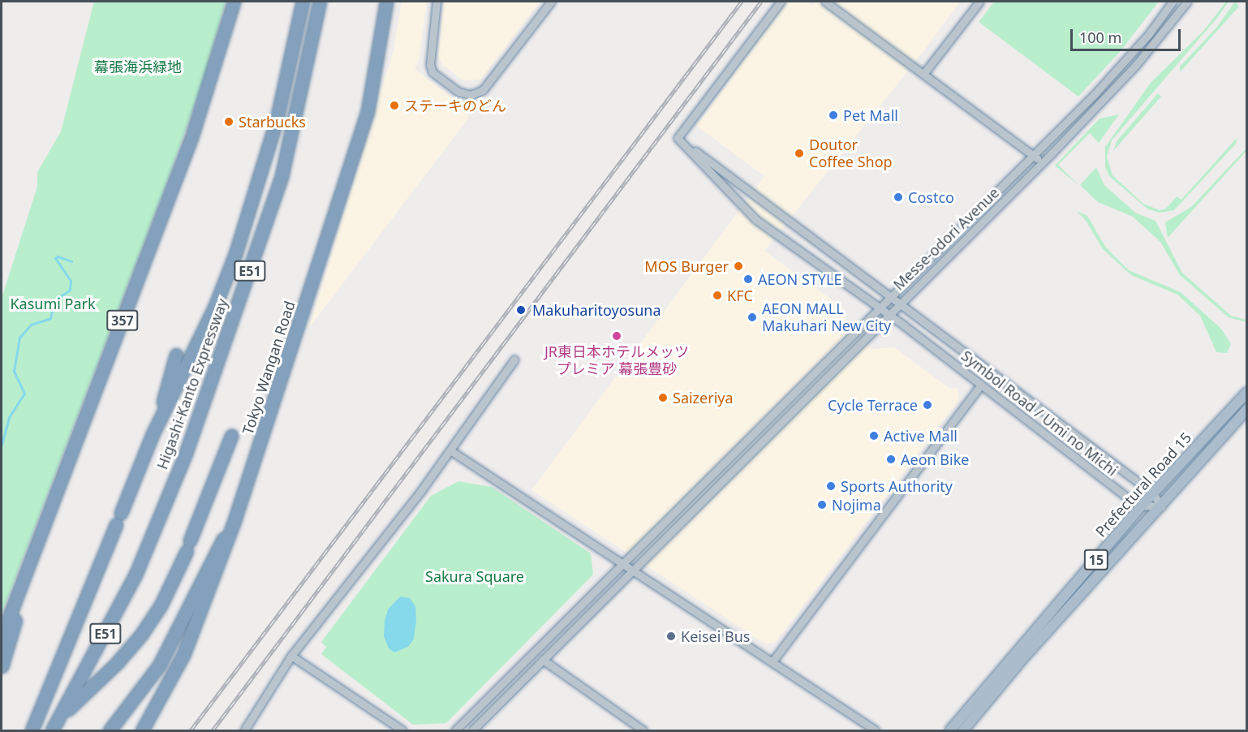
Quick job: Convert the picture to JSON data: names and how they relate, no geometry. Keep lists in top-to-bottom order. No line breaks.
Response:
{"streets":{"highway":["E51","357","Tokyo Wangan Road","Higashi-Kanto Expressway"],"main road":["Prefectural Road 15","15"],"street":["Messe-odori Avenue","Symbol Road / Umi no Michi"]},"crossings":[["Messe-odori Avenue","Symbol Road / Umi no Michi"],["Symbol Road / Umi no Michi","Prefectural Road 15"]],"parks":["幕張海浜緑地","Kasumi Park","Sakura Square"],"places":["ステーキのどん","Pet Mall","Starbucks","Doutor Coffee Shop","Costco","MOS Burger","AEON STYLE","KFC","Makuharitoyosuna","AEON MALL Makuhari New City","JR東日本ホテルメッツ プレミア 幕張豊砂","Saizeriya","Cycle Terrace","Active Mall","Aeon Bike","Sports Authority","Nojima","Keisei Bus"],"scale_bar":"100 m"}
